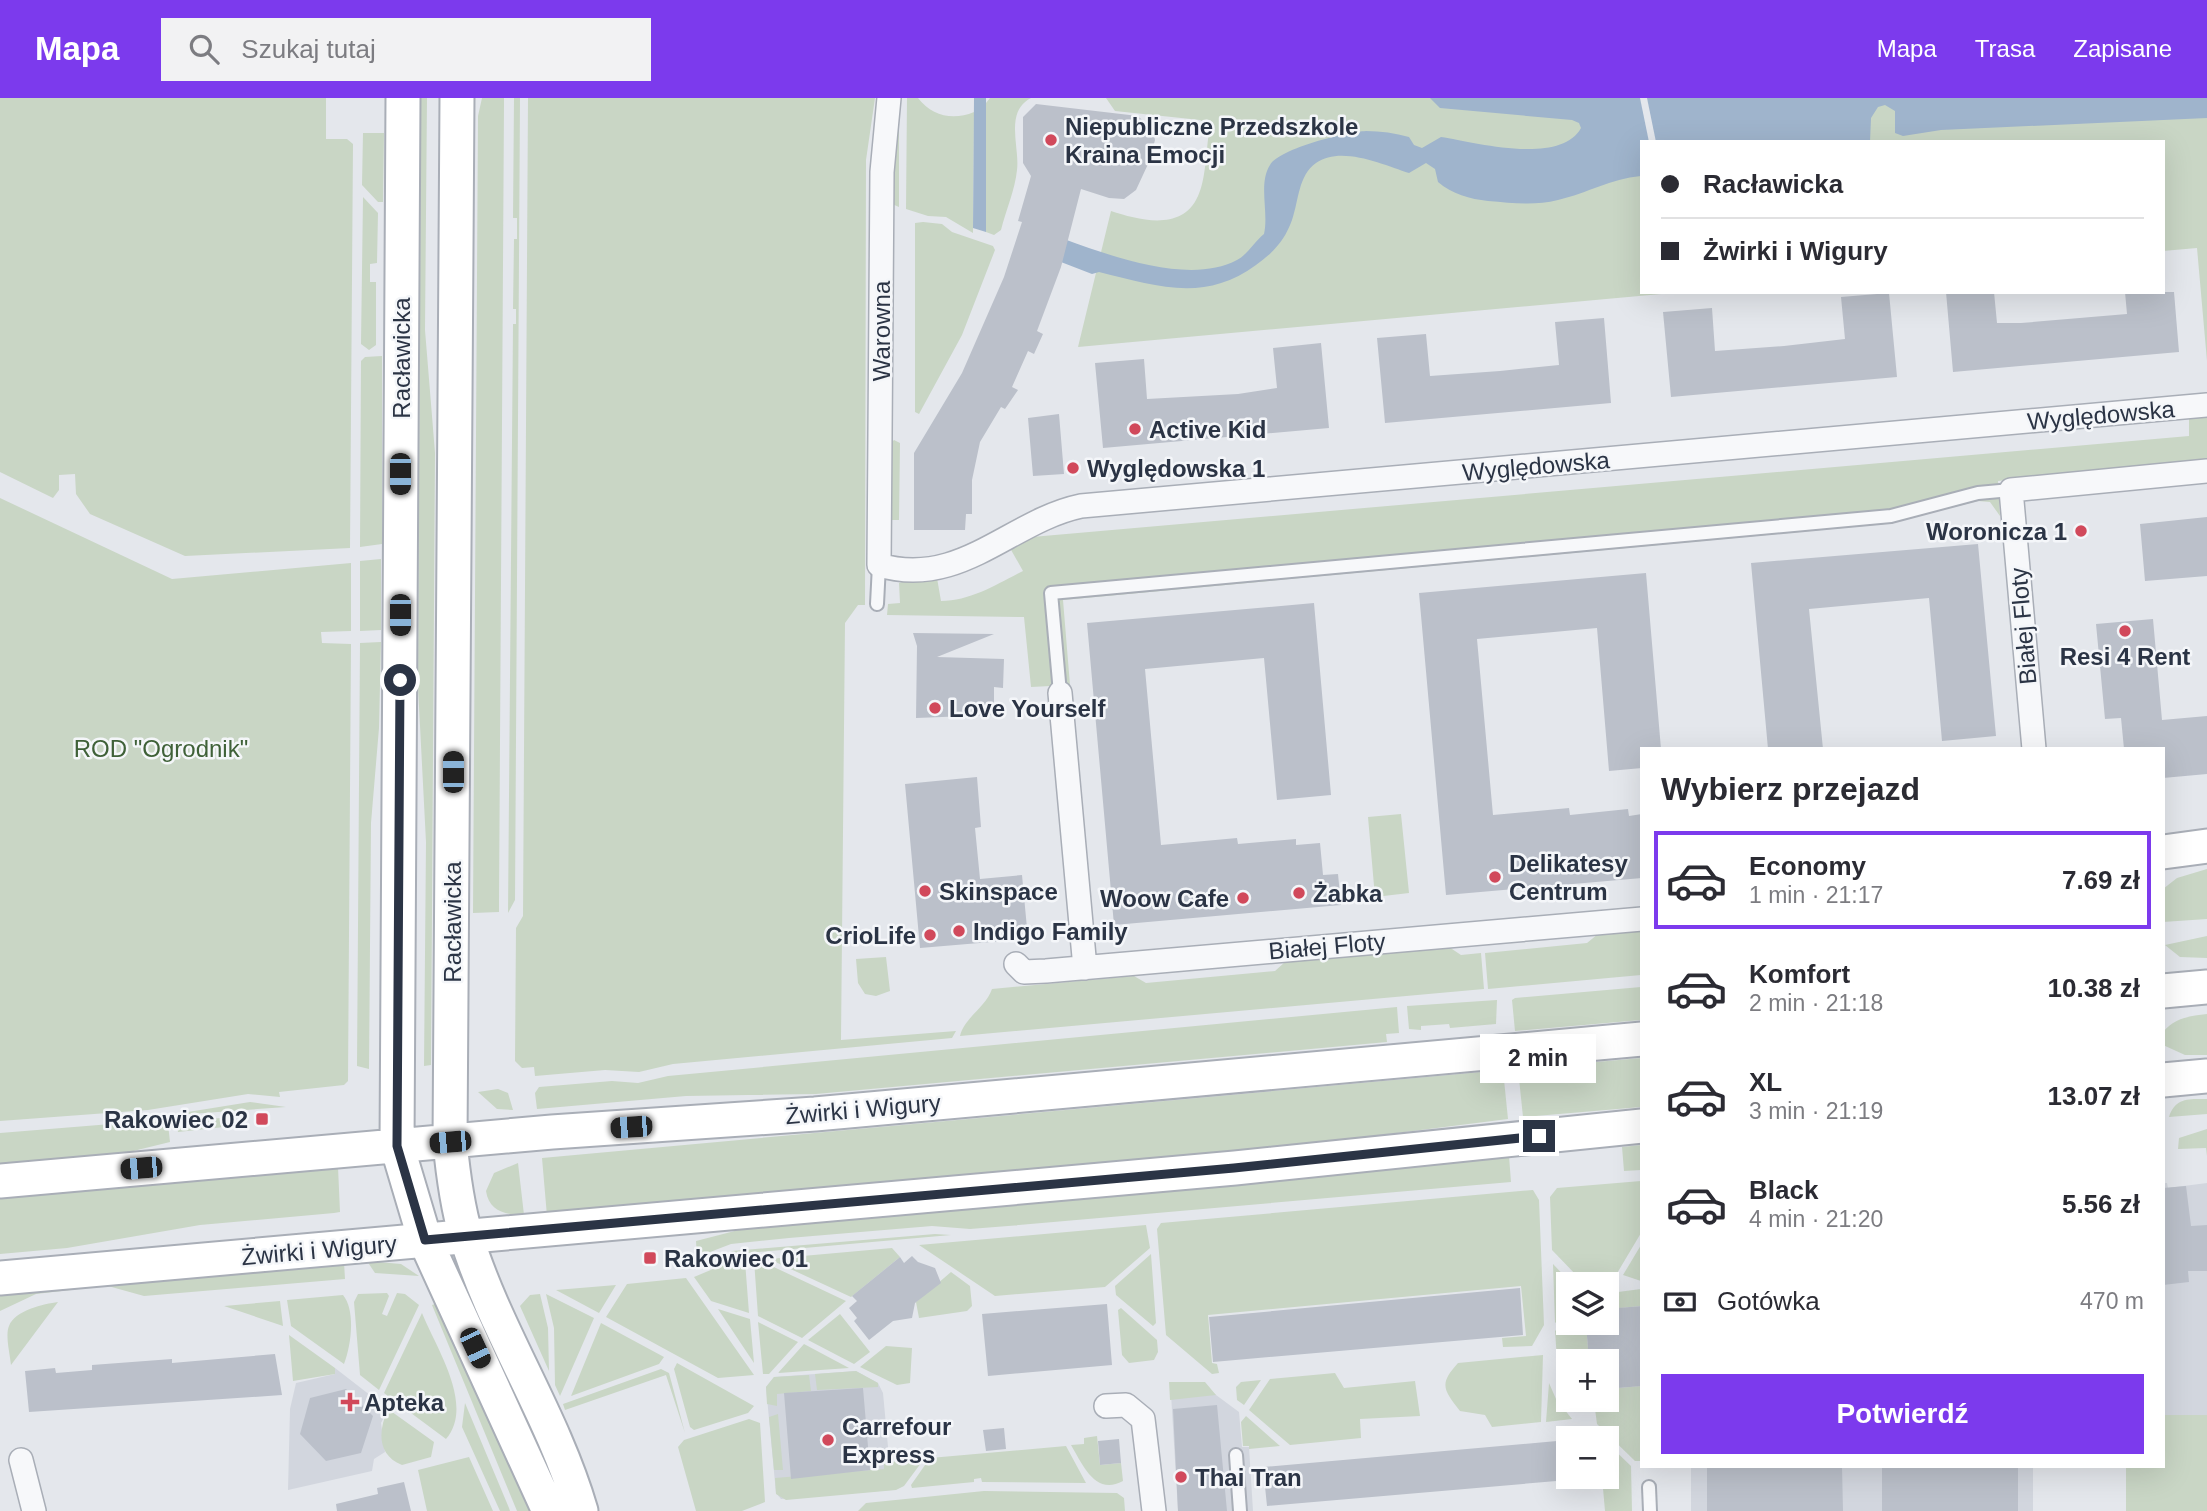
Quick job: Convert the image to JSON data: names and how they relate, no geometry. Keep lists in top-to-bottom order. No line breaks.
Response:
{"streets":{"main road":["Racławicka","Żwirki i Wigury"],"street":["Warowna","Wyględowska","Białej Floty"]},"crossings":[["Warowna","Wyględowska"],["Racławicka","Żwirki i Wigury"]],"parks":["ROD \"Ogrodnik\""],"places":{"other":["Niepubliczne Przedszkole Kraina Emocji","Active Kid","Wyględowska 1","Woronicza 1","Resi 4 Rent","Love Yourself","Delikatesy Centrum","Skinspace","Żabka","Woow Cafe","Indigo Family","CrioLife","Carrefour Express","Thai Tran"],"transit":["Rakowiec 02","Rakowiec 01"],"health":["Apteka"]},"page":{"header":"Mapa","search":"Szukaj tutaj","nav":["Mapa","Trasa","Zapisane"],"banner":["Racławicka","Żwirki i Wigury"],"heading":"Wybierz przejazd","list":[{"name":"Economy","note":"1 min · 21:17","value":"7.69 zł"},{"name":"Komfort","note":"2 min · 21:18","value":"10.38 zł"},{"name":"XL","note":"3 min · 21:19","value":"13.07 zł"},{"name":"Black","note":"4 min · 21:20","value":"5.56 zł"}],"bubble":"2 min","pay":["Gotówka","470 m"],"map_buttons":["+","−"],"buttons":"Potwierdź"}}
